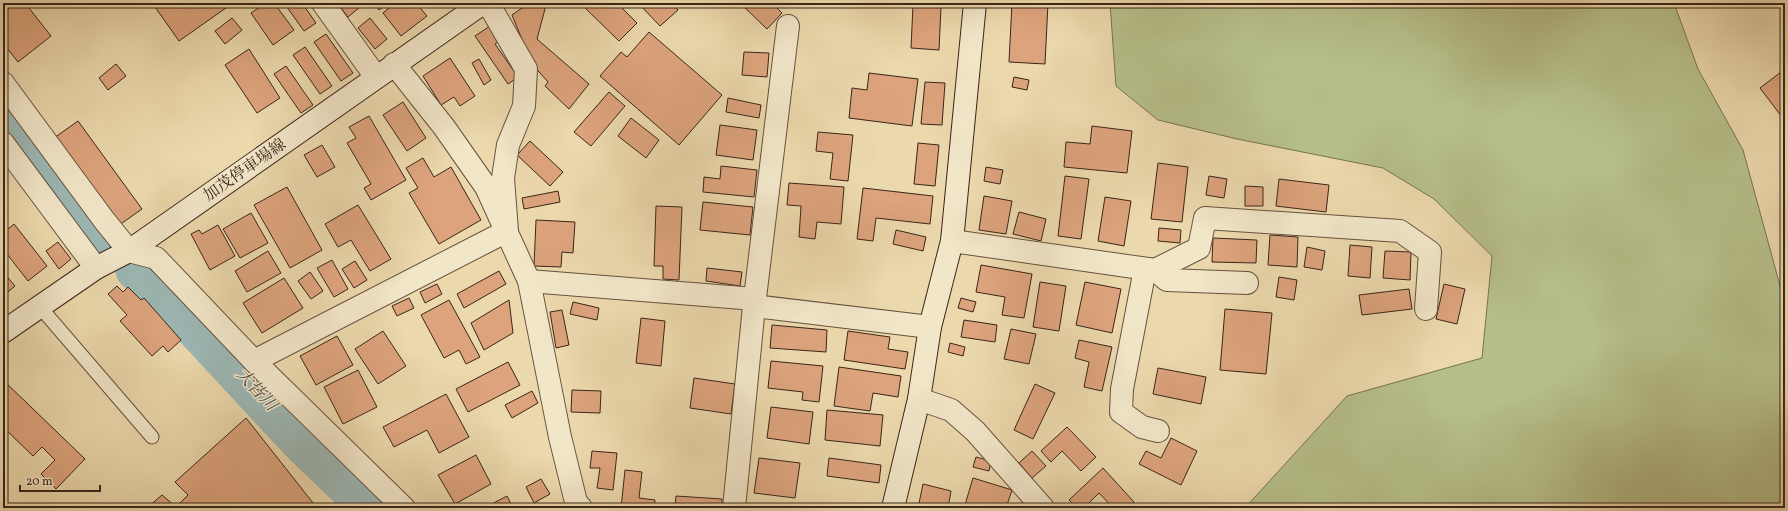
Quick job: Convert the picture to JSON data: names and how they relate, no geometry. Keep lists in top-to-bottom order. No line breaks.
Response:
{"streets":{"street":["加茂停車場線"]},"water":["大皆川"],"scale_bar":"20 m"}
